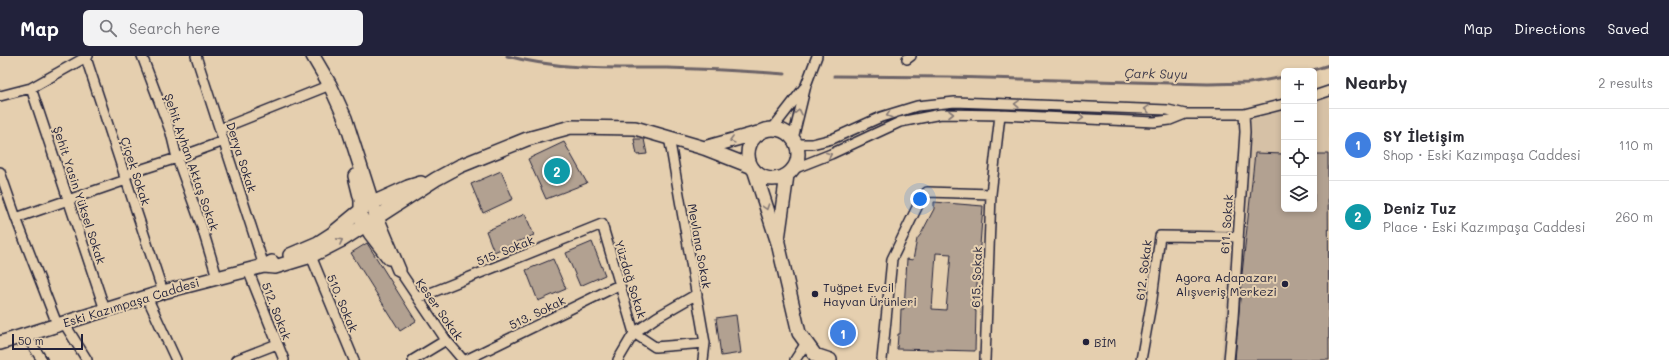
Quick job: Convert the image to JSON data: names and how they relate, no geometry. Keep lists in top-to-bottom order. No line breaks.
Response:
{"streets":{"street":["Derya Sokak","Şehit Ayhan Aktaş Sokak","Çiçek Sokak","Şehit Yasin Yüksel Sokak","611. Sokak","Mevlana Sokak","515. Sokak","612. Sokak","615. Sokak","Yüzdağ Sokak","Eski Kazımpaşa Caddesi","510. Sokak","Keser Sokak","512. Sokak","513. Sokak"]},"crossings":[["Derya Sokak","Eski Kazımpaşa Caddesi"],["Şehit Ayhan Aktaş Sokak","Eski Kazımpaşa Caddesi"],["Çiçek Sokak","Eski Kazımpaşa Caddesi"],["Şehit Yasin Yüksel Sokak","Eski Kazımpaşa Caddesi"],["611. Sokak","612. Sokak"],["Mevlana Sokak","Eski Kazımpaşa Caddesi"],["515. Sokak","Yüzdağ Sokak"],["515. Sokak","Keser Sokak"],["Yüzdağ Sokak","513. Sokak"],["Eski Kazımpaşa Caddesi","510. Sokak"],["Eski Kazımpaşa Caddesi","512. Sokak"]],"water":["Çark Suyu"],"places":["Agora Adapazarı Alışveriş Merkezi","Tuğpet Evcil Hayvan Ürünleri","BİM"],"scale_bar":"50 m","page":{"header":"Map","search":"Search here","nav":["Map","Directions","Saved"],"heading":["Nearby","2 results"],"map_buttons":["+","−"],"list":[{"mark":"1","name":"SY İletişim","note":"Shop · Eski Kazımpaşa Caddesi","value":"110 m"},{"mark":"2","name":"Deniz Tuz","note":"Place · Eski Kazımpaşa Caddesi","value":"260 m"}],"pins":["2","1"],"scale":"50 m"}}
